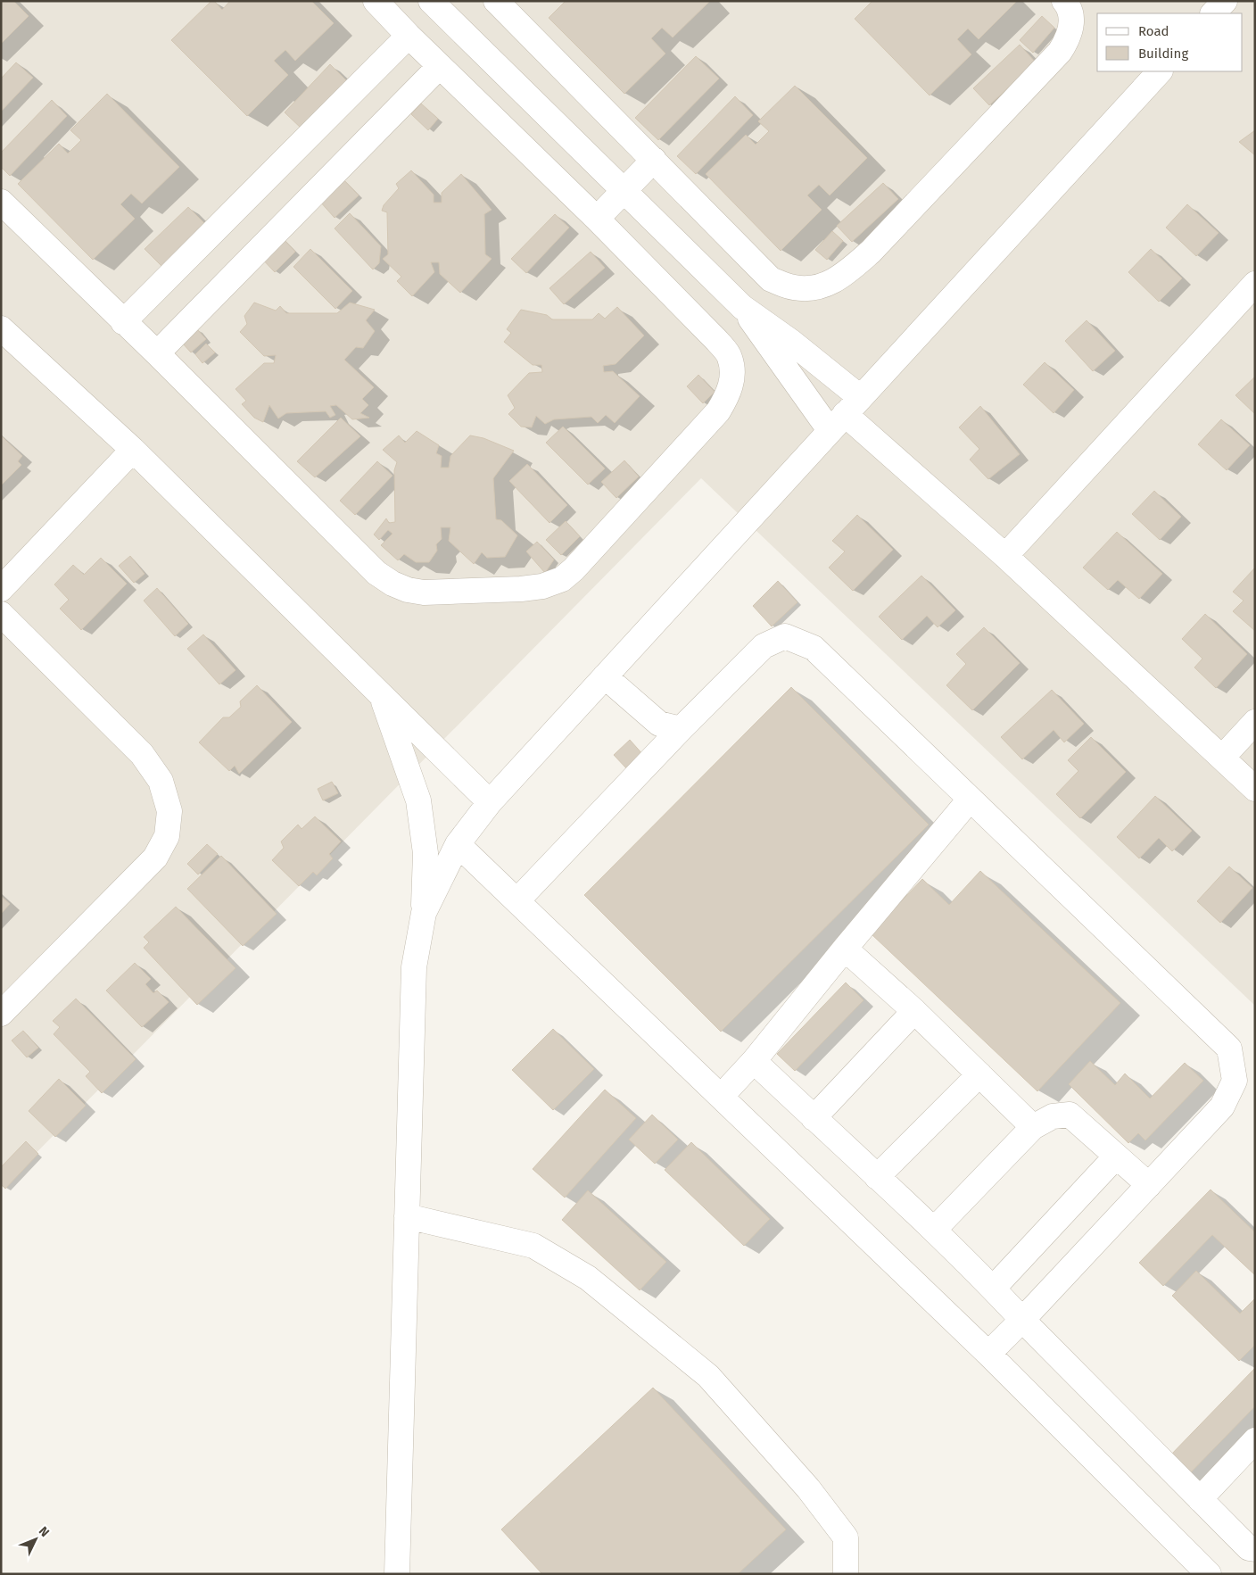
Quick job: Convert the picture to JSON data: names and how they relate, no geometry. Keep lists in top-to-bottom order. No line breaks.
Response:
{"legend":["Road","Building"],"north":"top right"}
